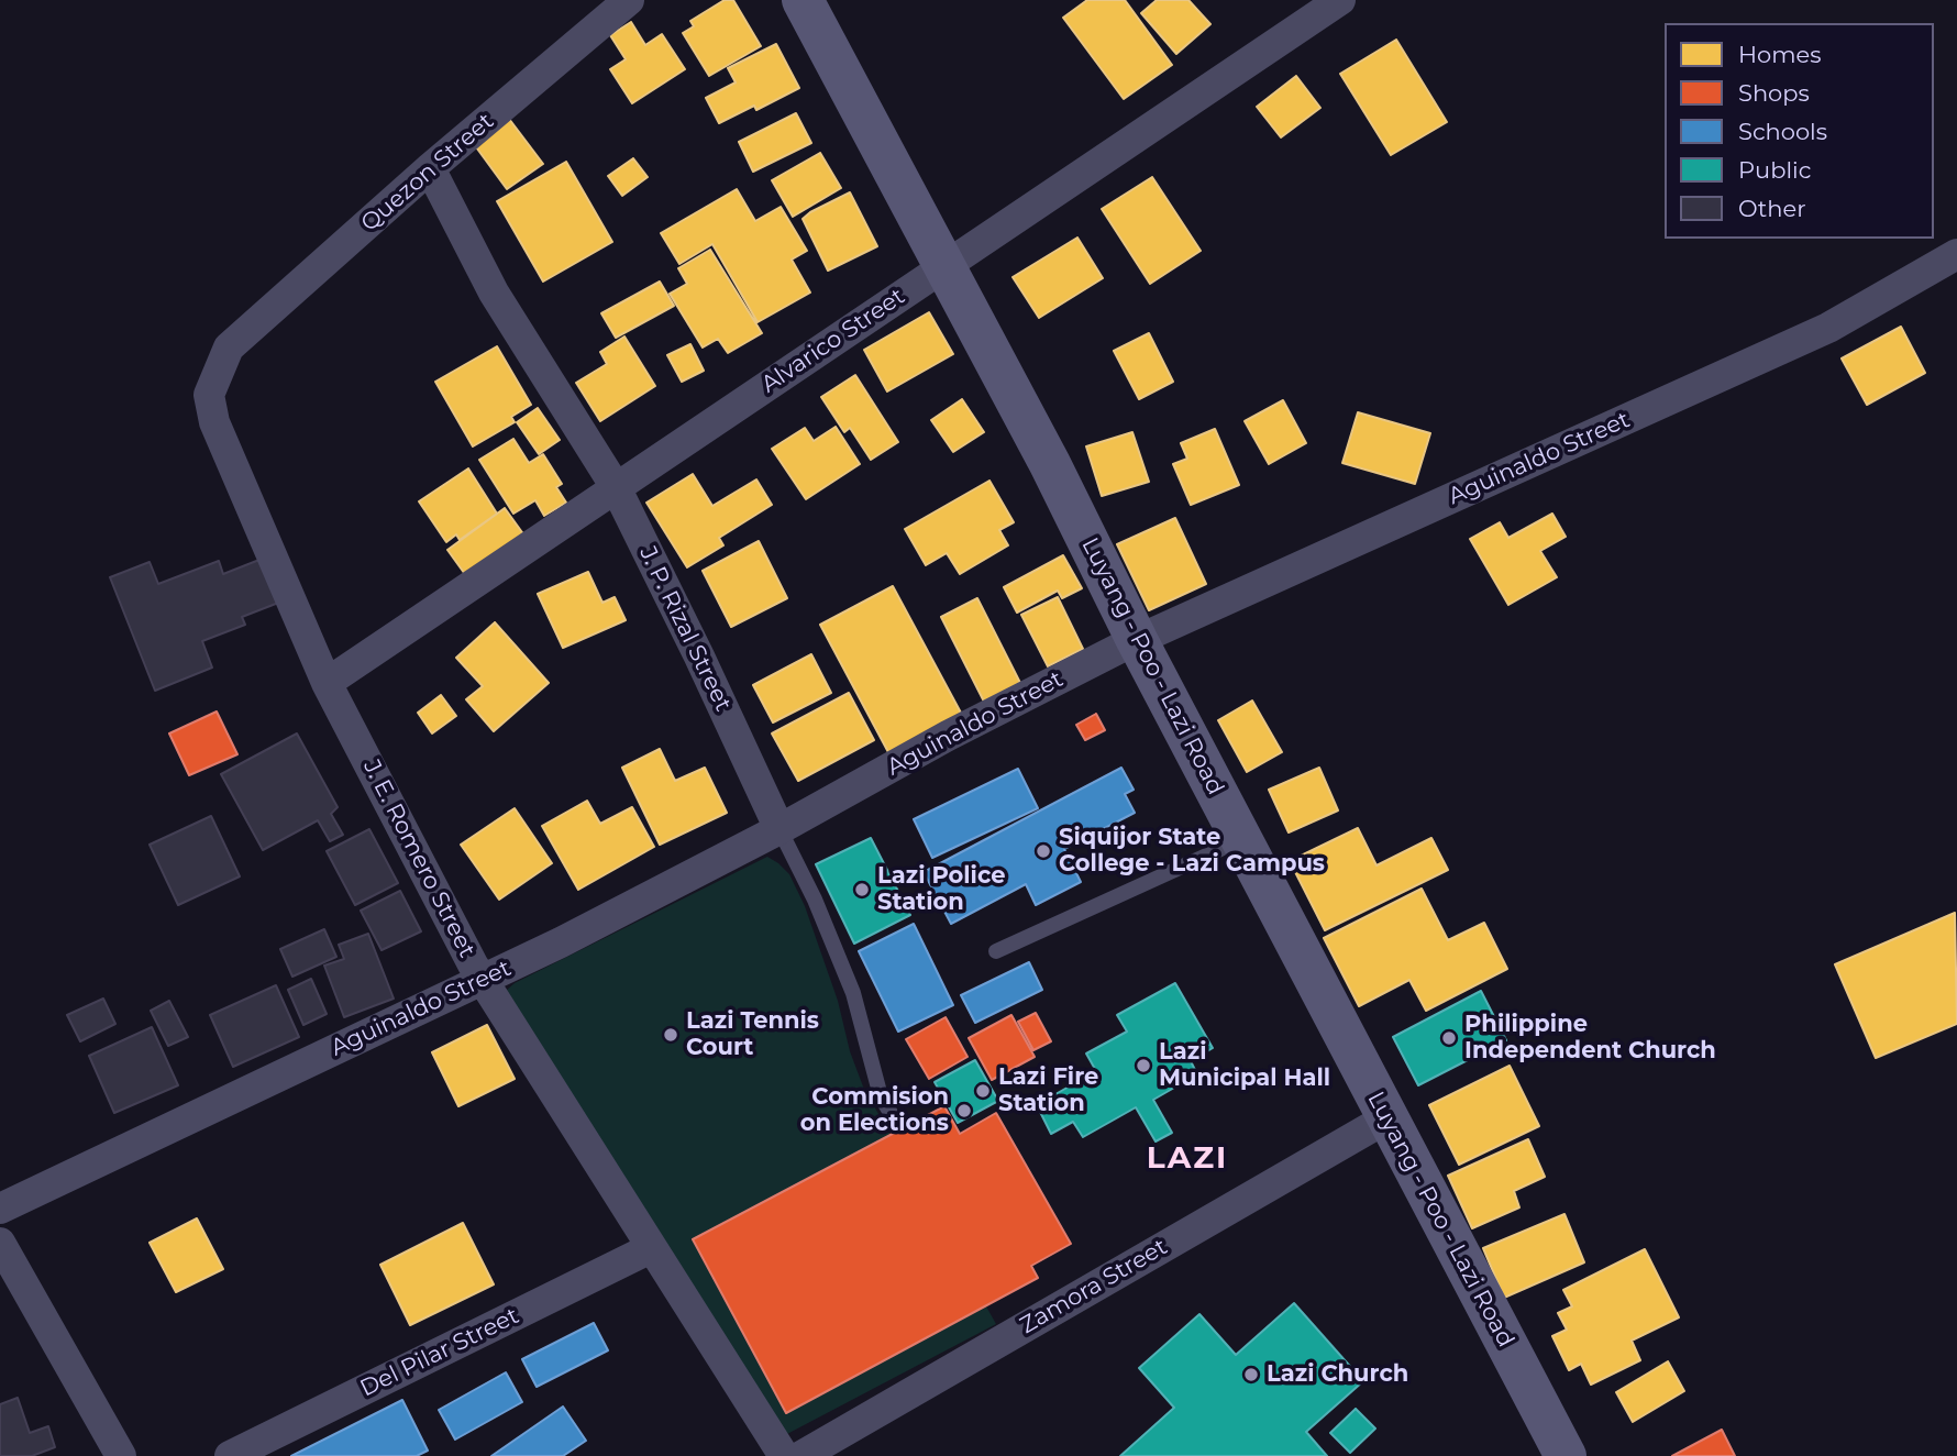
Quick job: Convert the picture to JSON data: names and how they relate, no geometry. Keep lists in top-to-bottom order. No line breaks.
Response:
{"streets":{"main road":["Luyang - Poo - Lazi Road"],"street":["Quezon Street","Alvarico Street","Aguinaldo Street","J. P. Rizal Street","J. E. Romero Street","Zamora Street","Del Pilar Street"]},"crossings":[["Quezon Street","J. P. Rizal Street"],["Quezon Street","J. E. Romero Street"],["Alvarico Street","J. P. Rizal Street"],["Alvarico Street","Luyang - Poo - Lazi Road"],["Alvarico Street","J. E. Romero Street"],["Aguinaldo Street","J. P. Rizal Street"],["Aguinaldo Street","Luyang - Poo - Lazi Road"],["Aguinaldo Street","J. E. Romero Street"],["Luyang - Poo - Lazi Road","Zamora Street"],["J. E. Romero Street","Del Pilar Street"]],"districts":["LAZI"],"places":["Siquijor State College - Lazi Campus","Lazi Police Station","Lazi Tennis Court","Philippine Independent Church","Lazi Municipal Hall","Lazi Fire Station","Commision on Elections","Lazi Church"],"legend":["Homes","Shops","Schools","Public","Other"]}
